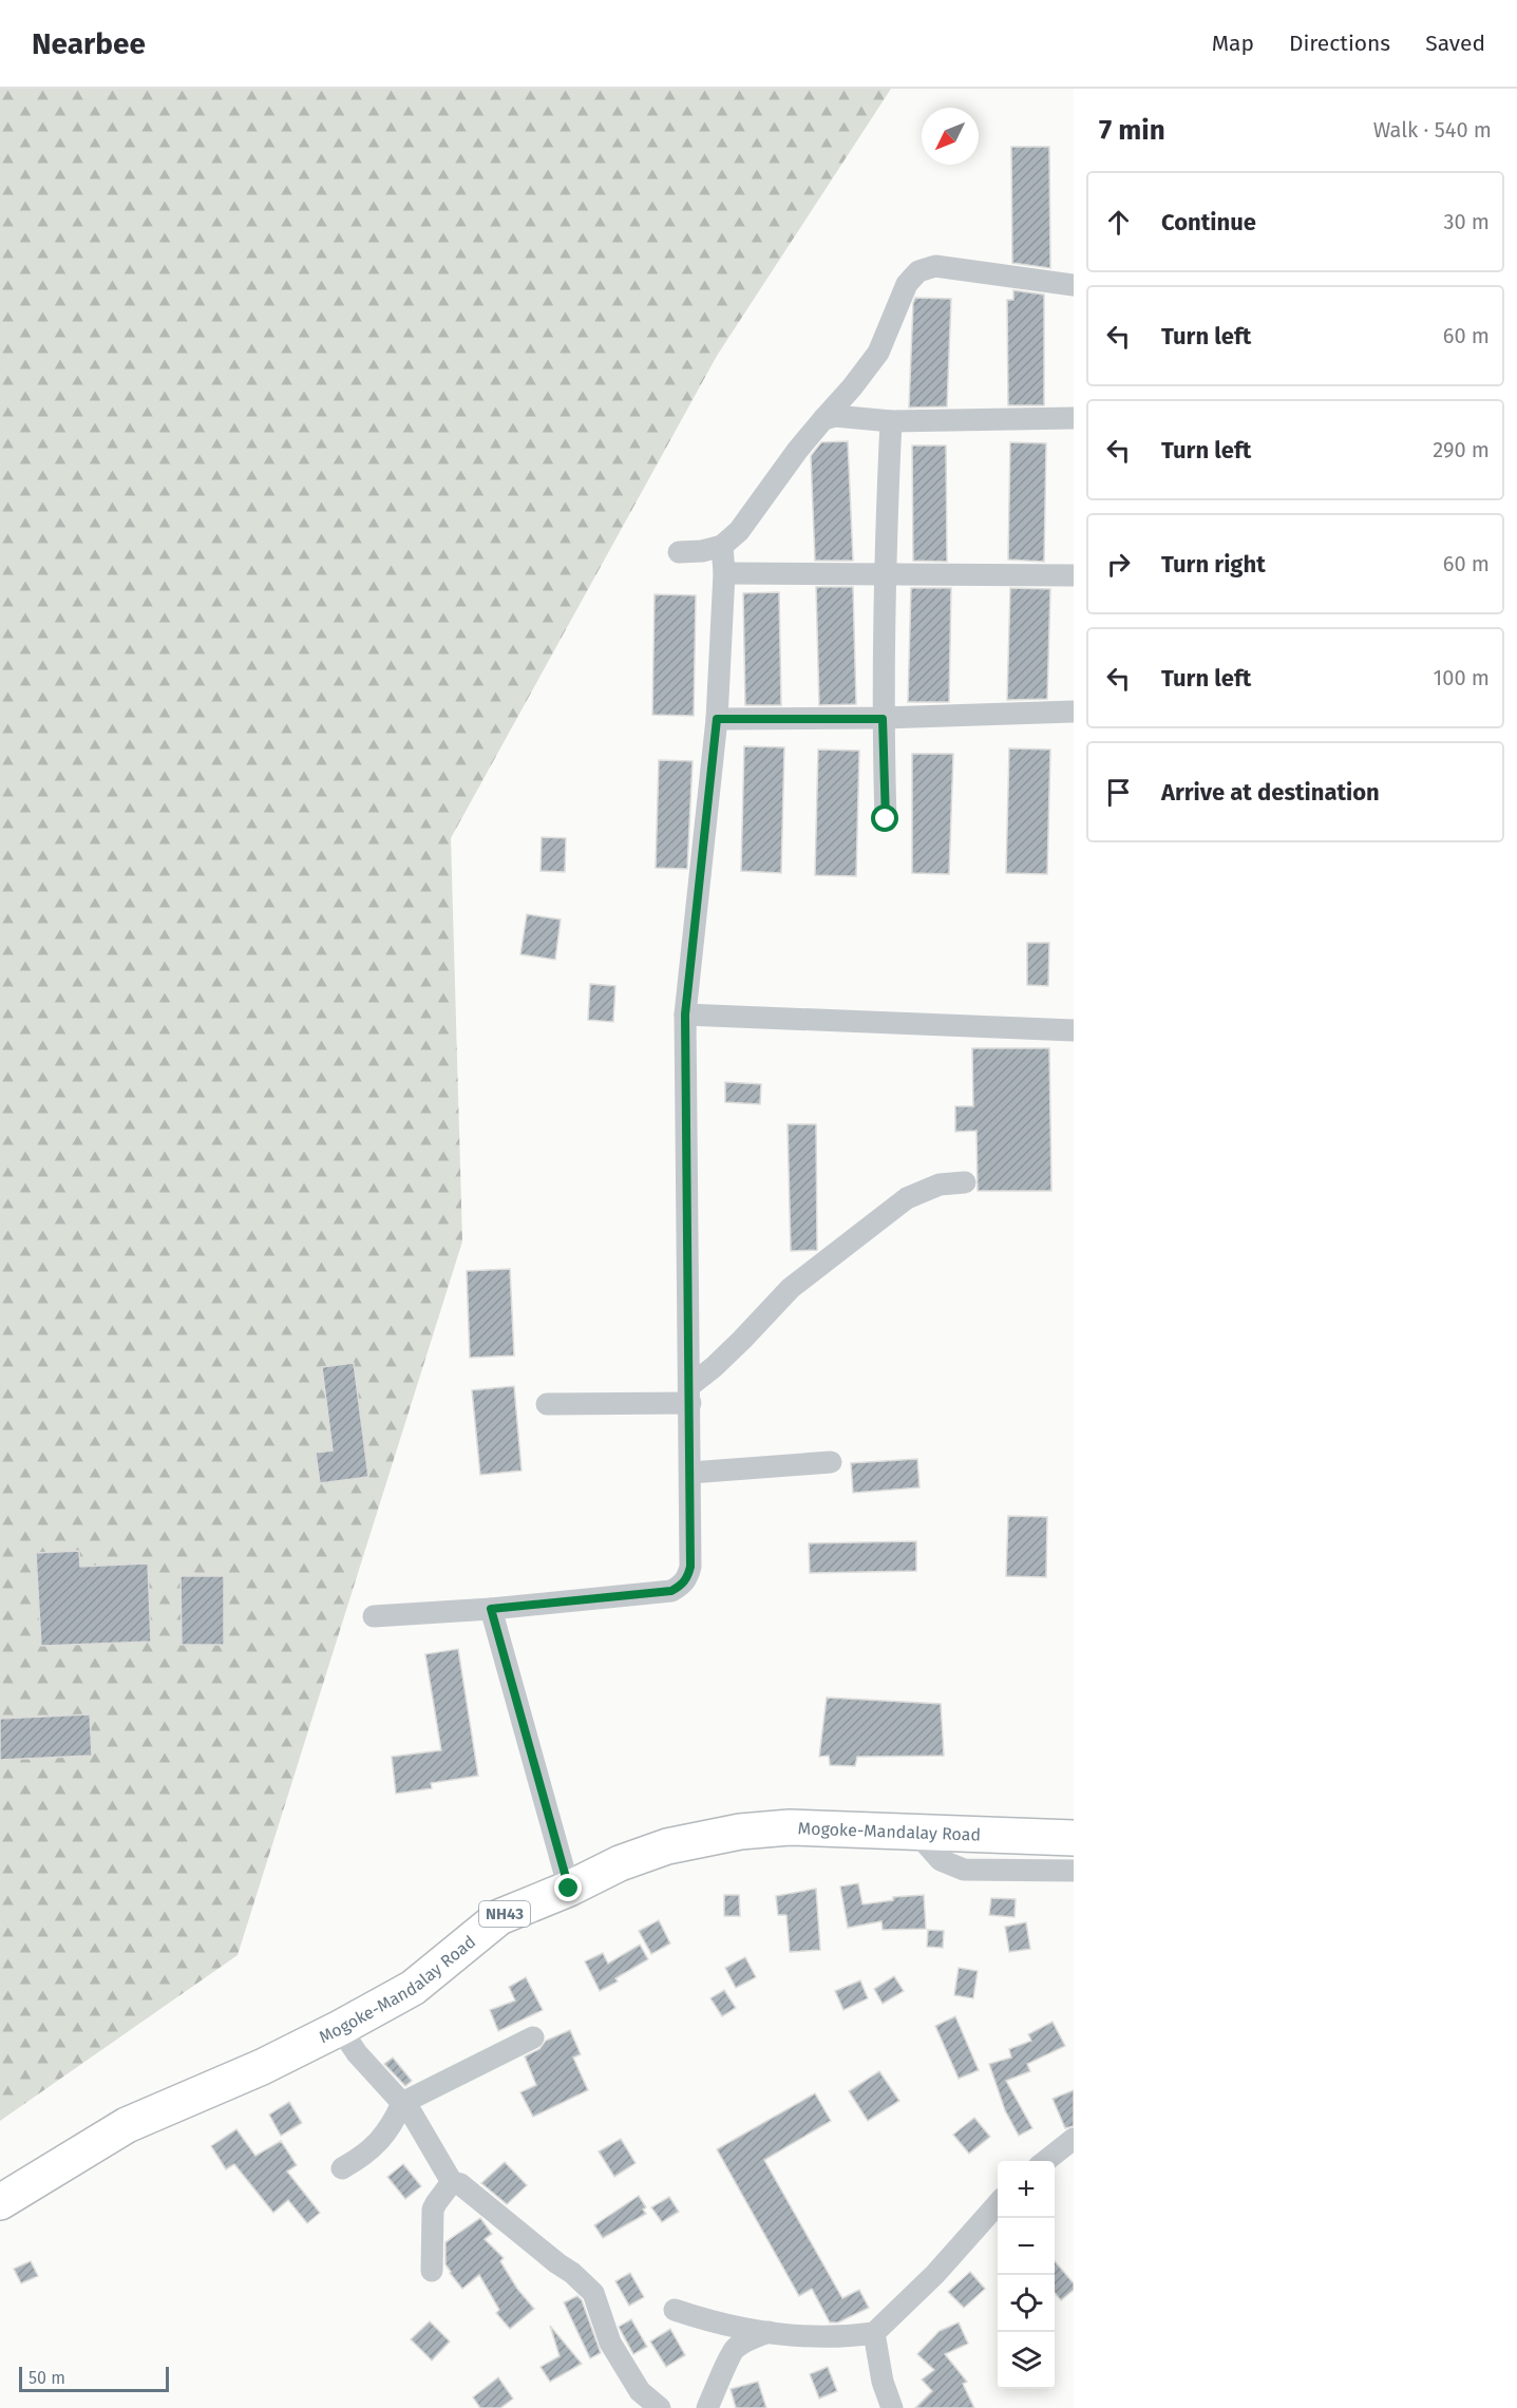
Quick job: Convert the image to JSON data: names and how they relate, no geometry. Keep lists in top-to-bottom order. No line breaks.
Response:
{"streets":{"highway":["Mogoke-Mandalay Road","NH43"]},"scale_bar":"50 m","north":"bottom left","page":{"header":"Nearbee","nav":["Map","Directions","Saved"],"heading":["7 min","Walk · 540 m"],"list":[["Continue","30 m"],["Turn left","60 m"],["Turn left","290 m"],["Turn right","60 m"],["Turn left","100 m"],"Arrive at destination"],"map_buttons":["+","−"],"scale":"50 m"}}
